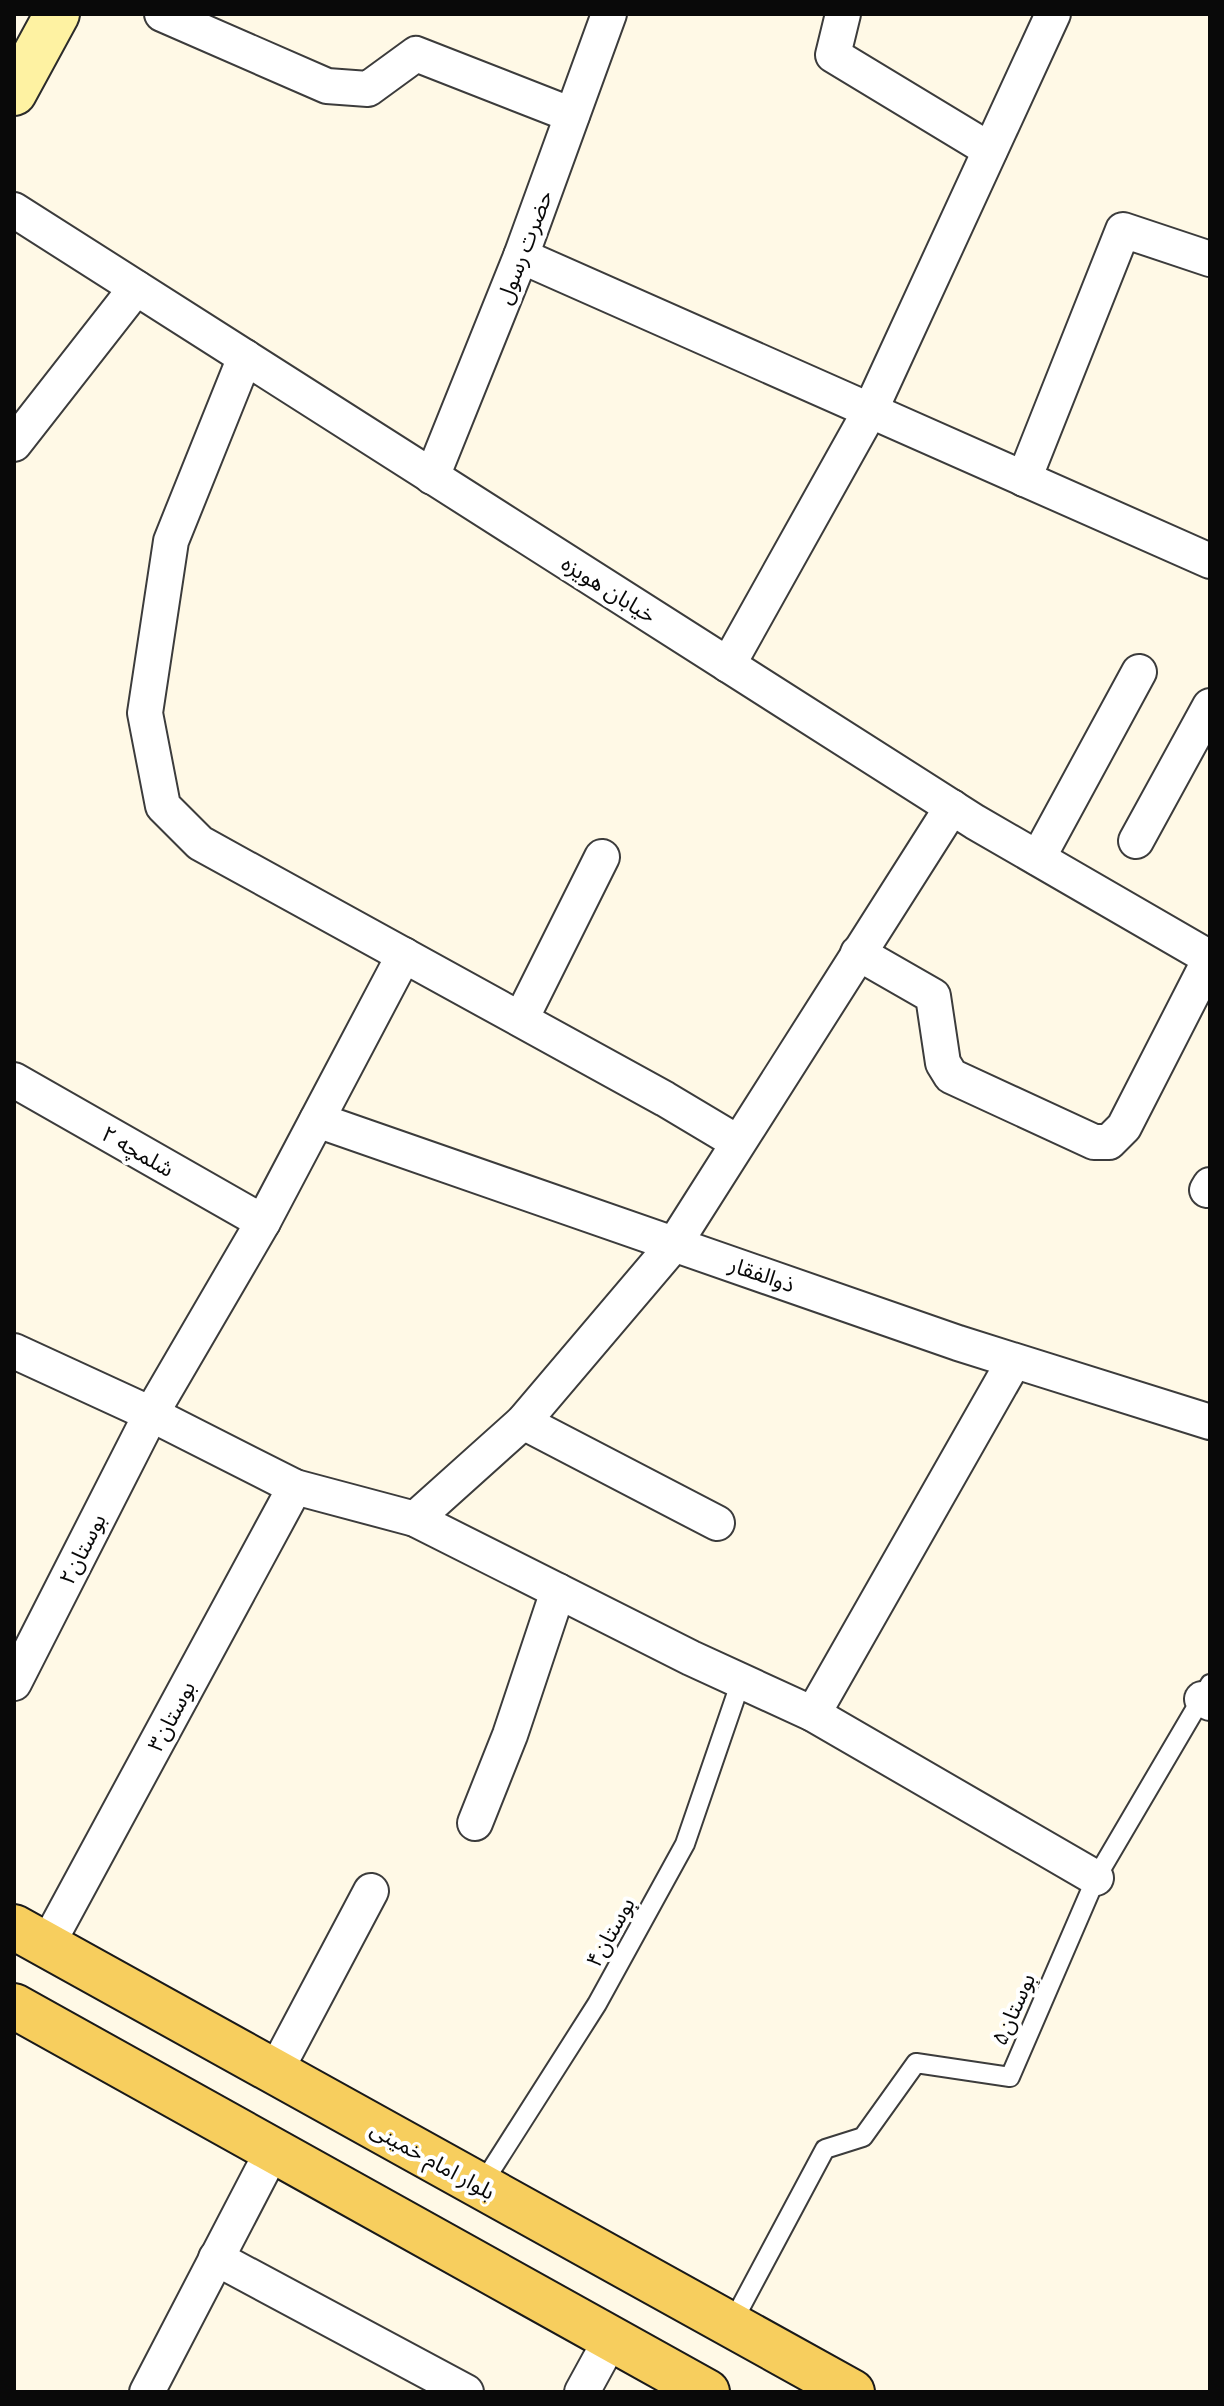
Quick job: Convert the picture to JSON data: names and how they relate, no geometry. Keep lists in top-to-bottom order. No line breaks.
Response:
{"streets":{"main road":["بلوار امام خمینی"],"street":["حضرت رسول","خیابان هویزه","شلمچه ۲","ذوالفقار","بوستان۲","بوستان۳"],"lane":["بوستان۴","بوستان۵"]},"crossings":[["حضرت رسول","خیابان هویزه"],["شلمچه ۲","بوستان۲"],["ذوالفقار","بوستان۲"],["بوستان۳","بلوار امام خمینی"],["بوستان۴","بلوار امام خمینی"],["بوستان۵","بلوار امام خمینی"]]}
